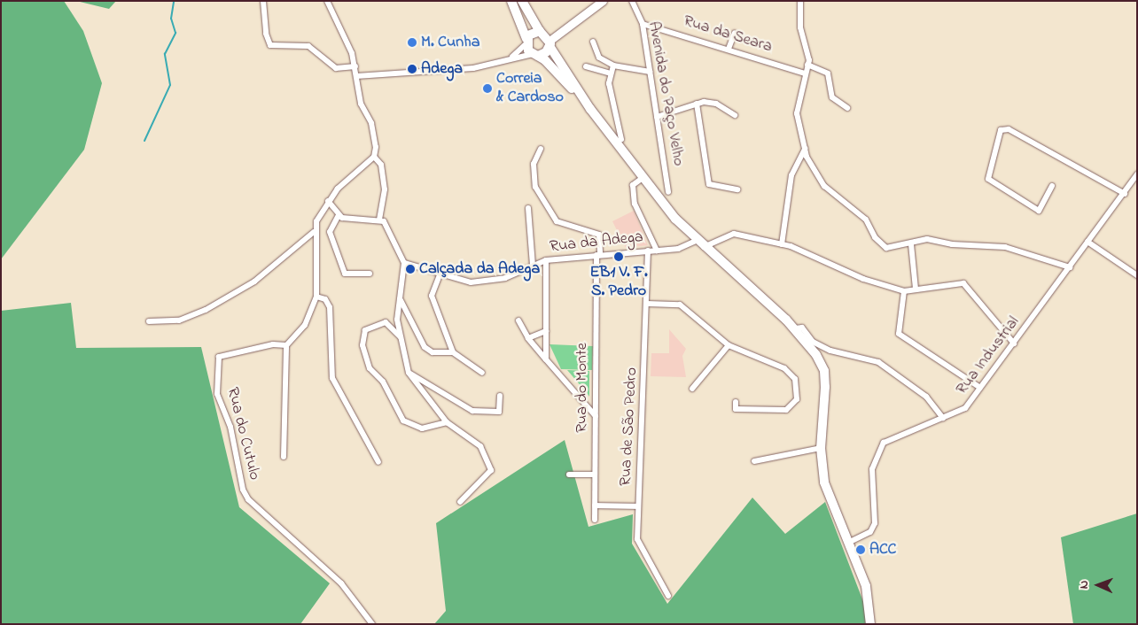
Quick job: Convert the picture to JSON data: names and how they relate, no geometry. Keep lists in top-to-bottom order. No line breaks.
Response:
{"streets":{"street":["Rua da Seara","Avenida do Paço Velho","Rua da Adega","Rua Industrial","Rua do Monte","Rua de São Pedro","Rua do Cutulo"]},"crossings":[["Rua da Seara","Avenida do Paço Velho"],["Rua da Adega","Rua do Monte"],["Rua da Adega","Rua de São Pedro"]],"places":["M. Cunha","Adega","Correia & Cardoso","EB1 V. F. S. Pedro","Calçada da Adega","ACC"],"north":"left"}
